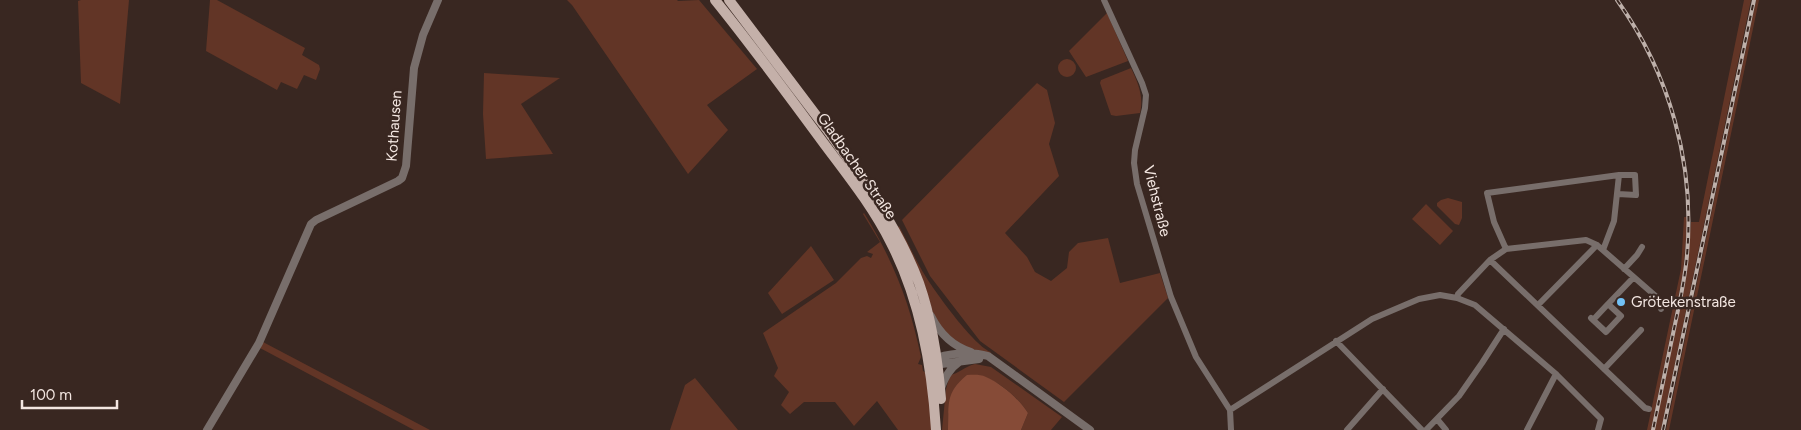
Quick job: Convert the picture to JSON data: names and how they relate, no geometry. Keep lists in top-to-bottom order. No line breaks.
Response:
{"streets":{"main road":["Gladbacher Straße"],"street":["Kothausen","Viehstraße"]},"places":["Grötekenstraße"],"scale_bar":"100 m"}
